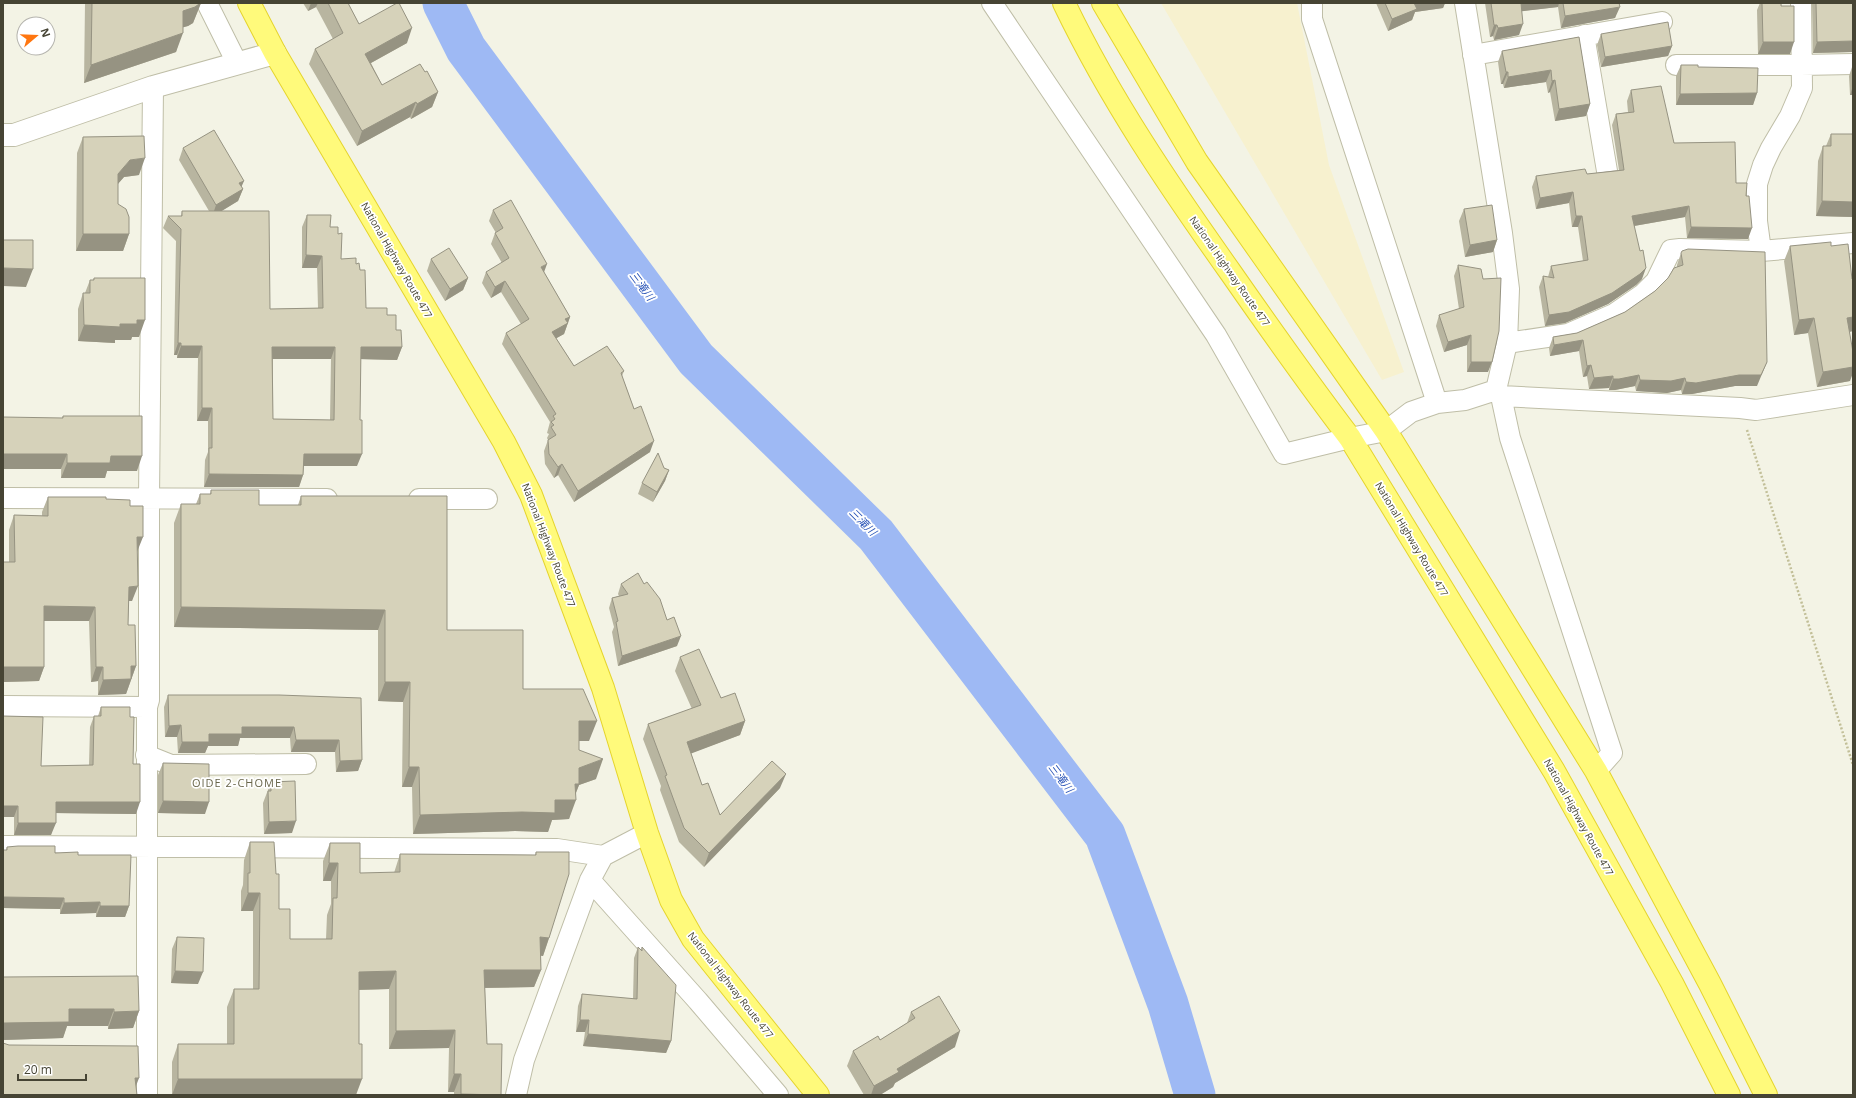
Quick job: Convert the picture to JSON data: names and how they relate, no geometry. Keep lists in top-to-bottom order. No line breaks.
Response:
{"streets":{"highway":["National Highway Route 477"]},"districts":["OIDE 2-CHOME"],"water":["三滝川"],"scale_bar":"20 m","north":"right"}
